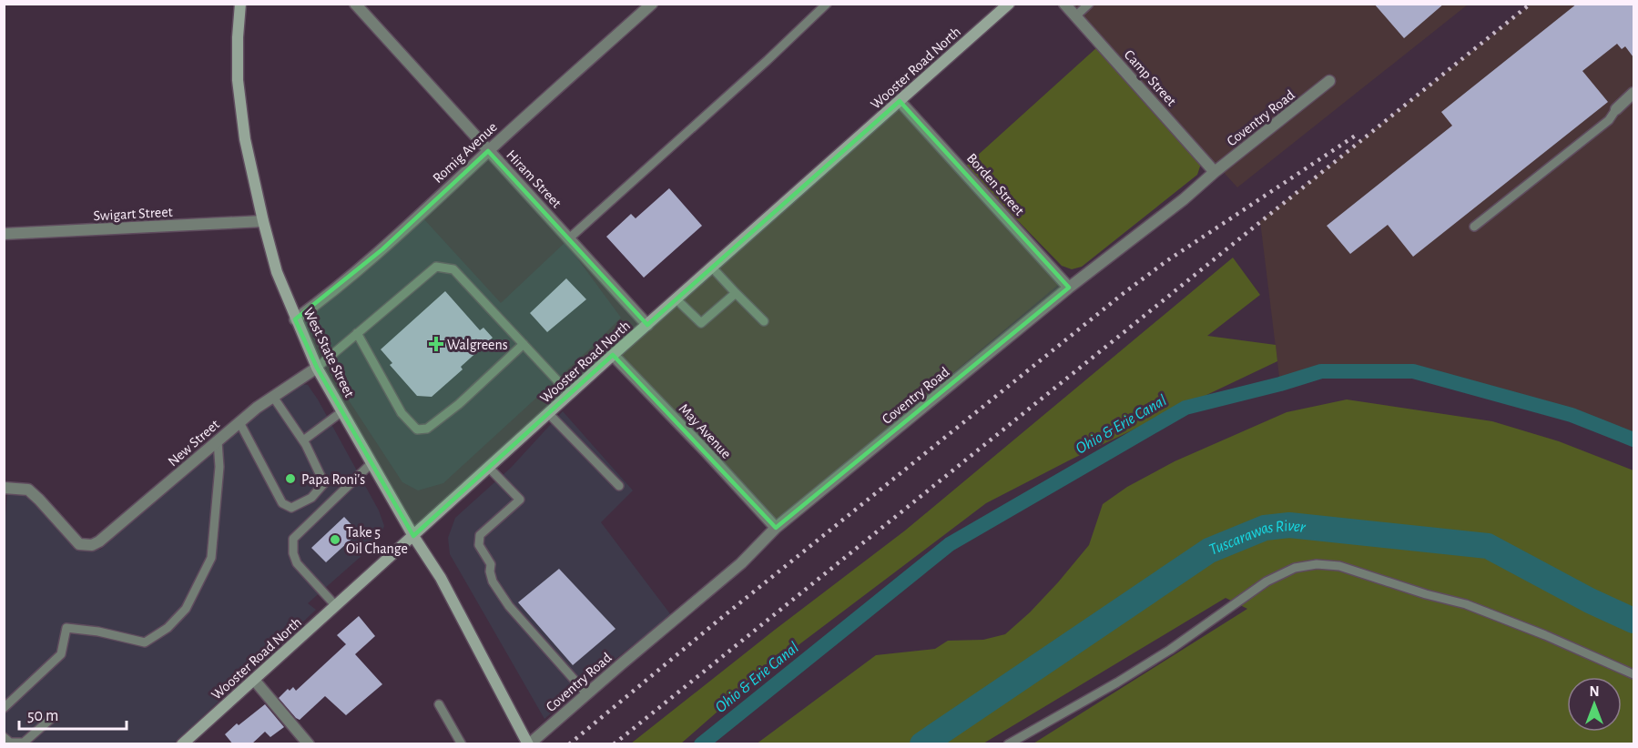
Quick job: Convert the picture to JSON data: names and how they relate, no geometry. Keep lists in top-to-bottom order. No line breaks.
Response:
{"streets":{"main road":["Wooster Road North","West State Street"],"street":["Camp Street","Coventry Road","Romig Avenue","Hiram Street","Borden Street","Swigart Street","May Avenue","New Street"]},"crossings":[["Wooster Road North","Hiram Street"],["Wooster Road North","Borden Street"],["Wooster Road North","West State Street"],["Wooster Road North","May Avenue"],["Camp Street","Coventry Road"],["Coventry Road","Borden Street"],["Coventry Road","West State Street"],["Coventry Road","May Avenue"],["Romig Avenue","Hiram Street"],["Romig Avenue","West State Street"],["Swigart Street","West State Street"],["West State Street","New Street"]],"water":["Ohio & Erie Canal","Tuscarawas River"],"places":{"health":["Walgreens"],"other":["Papa Roni's","Take 5 Oil Change"]},"scale_bar":"50 m","north":"top"}
